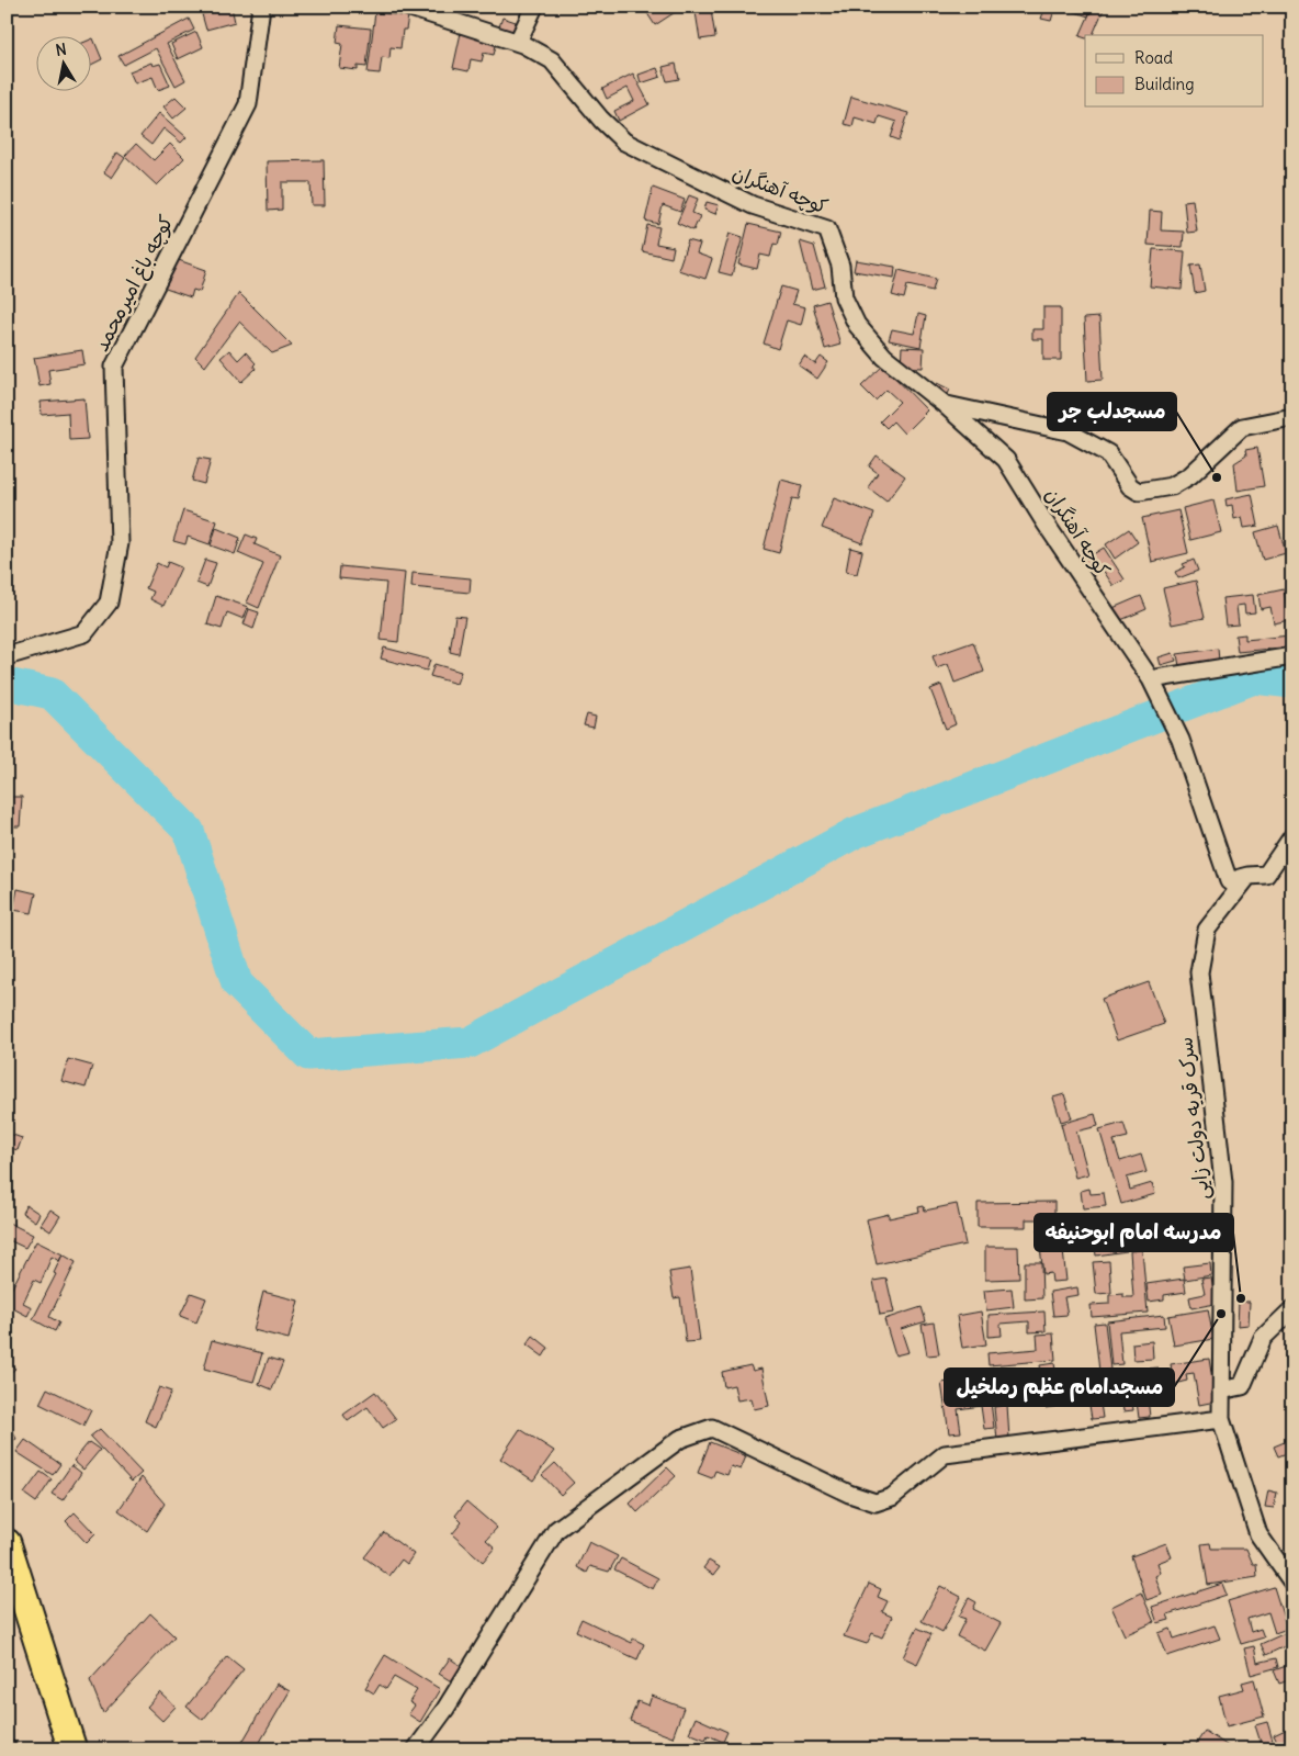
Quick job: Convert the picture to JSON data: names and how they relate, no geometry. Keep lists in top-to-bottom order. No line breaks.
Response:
{"streets":{"street":["کوچه آهنگران","کوچه باغ امیرمحمد","سرک قریه دولت زایی"]},"crossings":[["کوچه آهنگران","سرک قریه دولت زایی"]],"places":["مسجدلب جر","مدرسه امام ابوحنیفه","مسجدامام عظم رملخیل"],"legend":["Road","Building"],"north":"top"}
